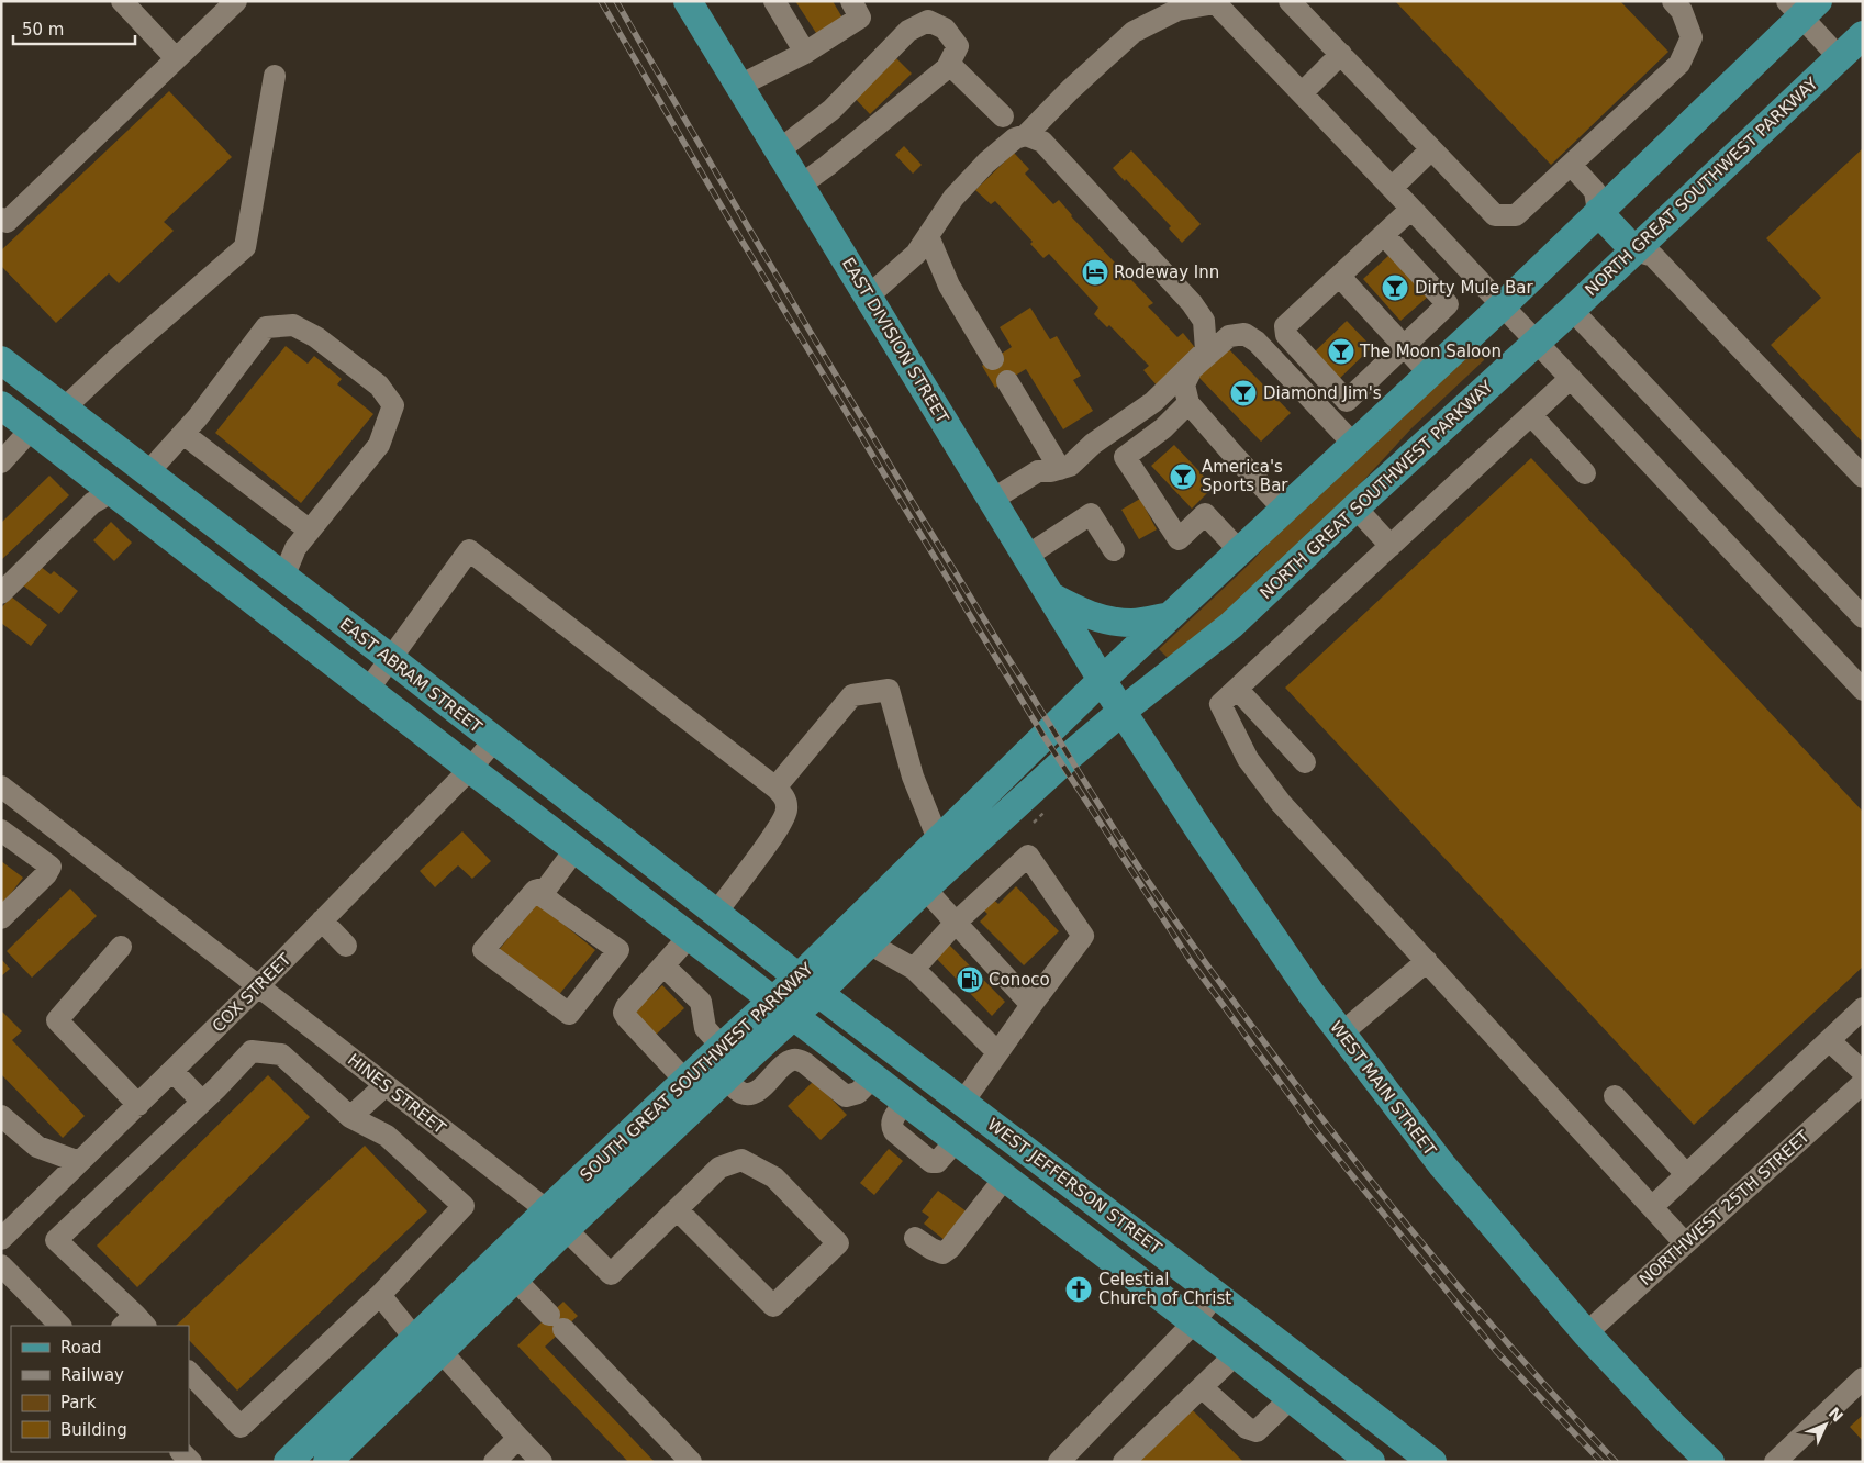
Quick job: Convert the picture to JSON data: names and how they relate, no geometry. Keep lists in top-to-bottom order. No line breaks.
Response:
{"streets":{"main road":["NORTH GREAT SOUTHWEST PARKWAY","EAST DIVISION STREET","EAST ABRAM STREET","SOUTH GREAT SOUTHWEST PARKWAY","WEST MAIN STREET","WEST JEFFERSON STREET"],"street":["COX STREET","HINES STREET","NORTHWEST 25TH STREET"]},"crossings":[["NORTH GREAT SOUTHWEST PARKWAY","SOUTH GREAT SOUTHWEST PARKWAY"],["NORTH GREAT SOUTHWEST PARKWAY","WEST MAIN STREET"],["EAST DIVISION STREET","SOUTH GREAT SOUTHWEST PARKWAY"],["EAST DIVISION STREET","WEST MAIN STREET"],["EAST ABRAM STREET","COX STREET"],["EAST ABRAM STREET","SOUTH GREAT SOUTHWEST PARKWAY"],["EAST ABRAM STREET","WEST JEFFERSON STREET"],["COX STREET","HINES STREET"],["SOUTH GREAT SOUTHWEST PARKWAY","WEST MAIN STREET"],["SOUTH GREAT SOUTHWEST PARKWAY","HINES STREET"],["SOUTH GREAT SOUTHWEST PARKWAY","WEST JEFFERSON STREET"],["WEST MAIN STREET","NORTHWEST 25TH STREET"]],"places":{"hotel":["Rodeway Inn"],"bar":["Dirty Mule Bar","The Moon Saloon","Diamond Jim's","America's Sports Bar"],"fuel station":["Conoco"],"church":["Celestial Church of Christ"]},"legend":["Road","Railway","Park","Building"],"scale_bar":"50 m","north":"top right"}
